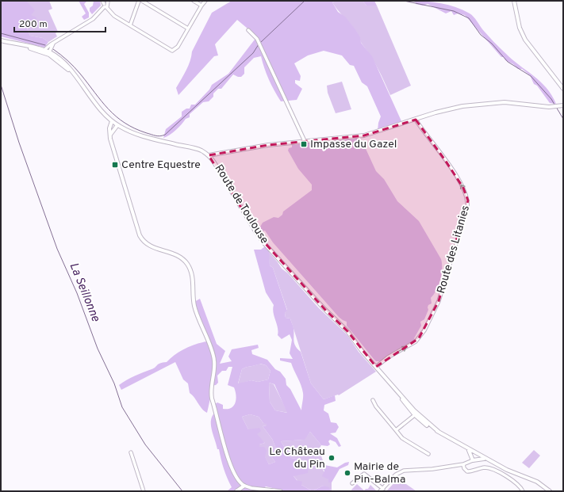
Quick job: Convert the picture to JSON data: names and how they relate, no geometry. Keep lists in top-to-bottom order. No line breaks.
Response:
{"streets":{"street":["Route de Toulouse","Route des Litanies"]},"crossings":[["Route de Toulouse","Route des Litanies"]],"one_way":["Route des Litanies"],"water":["La Seillonne"],"places":{"transit":["Impasse du Gazel","Centre Equestre"],"other":["Le Château du Pin","Mairie de Pin-Balma"]},"scale_bar":"200 m"}
